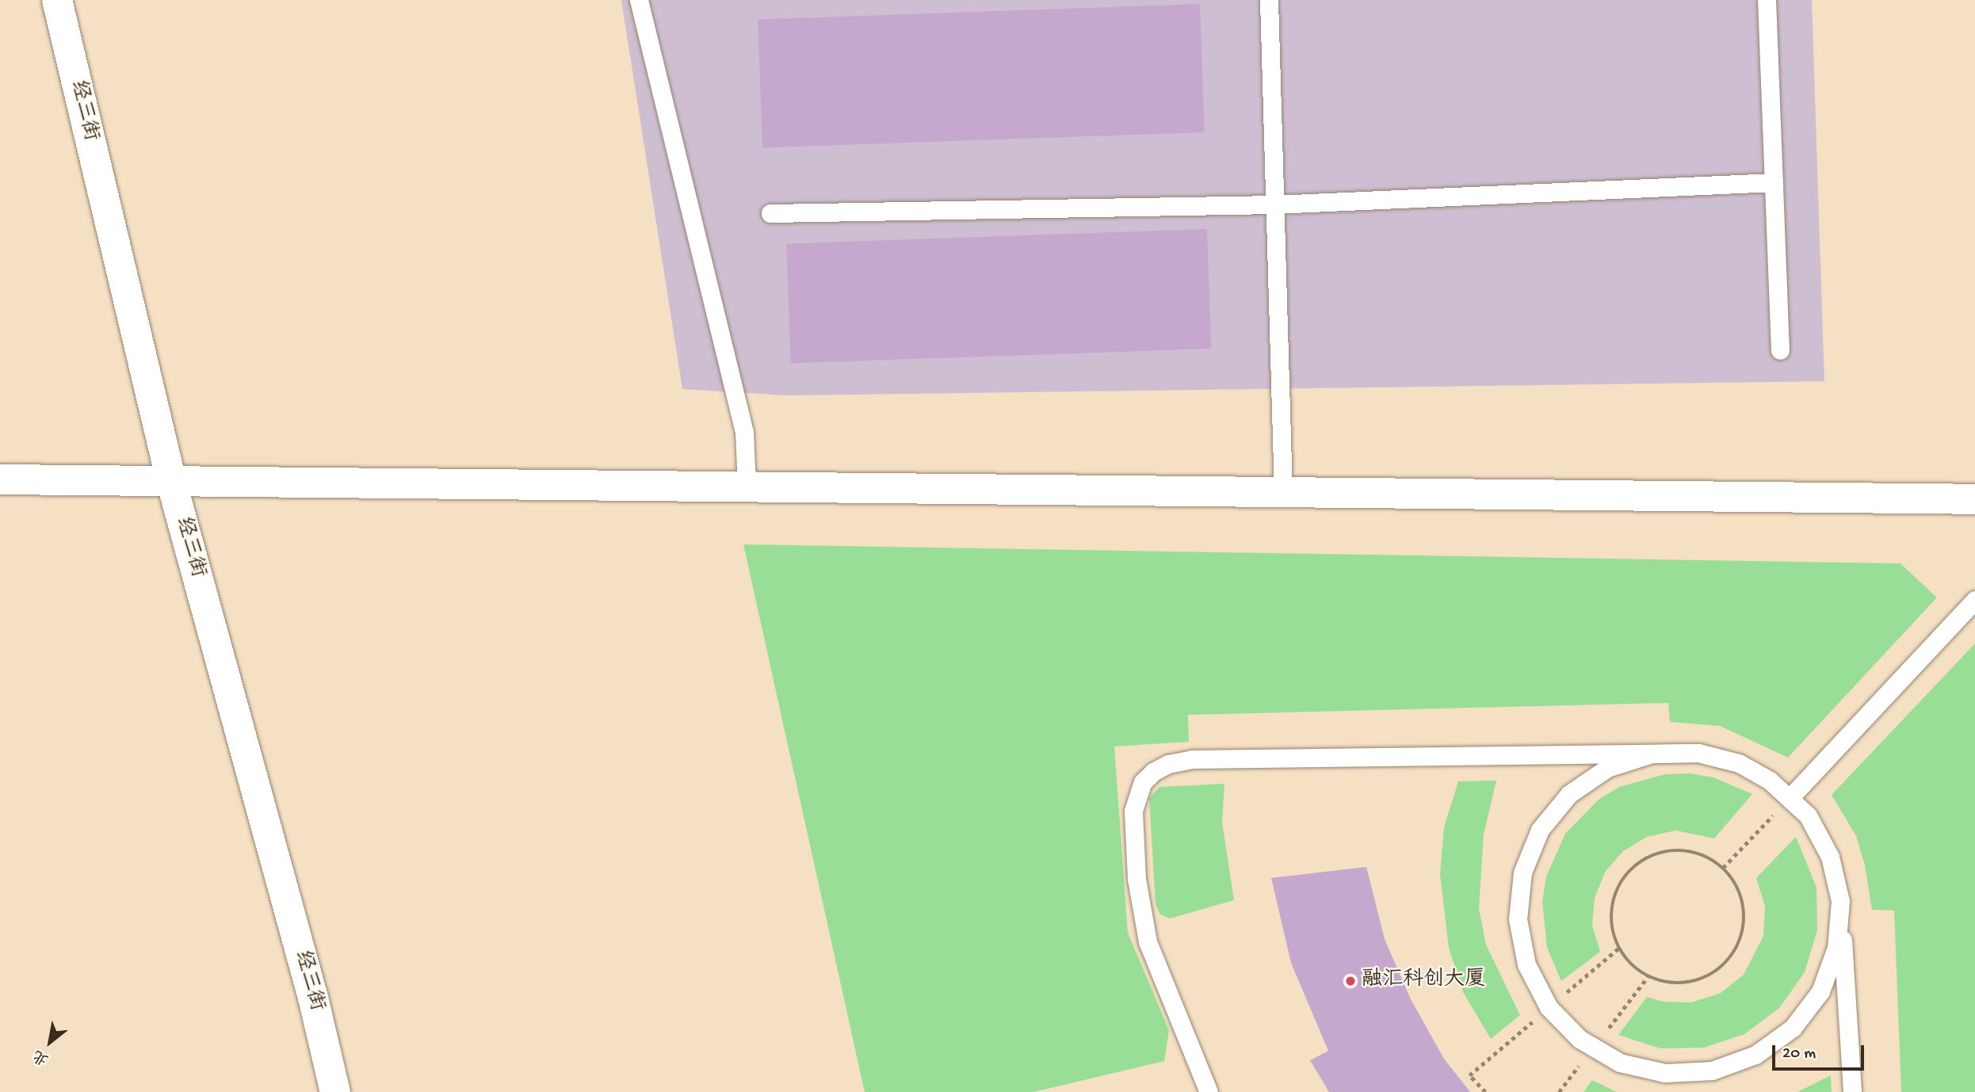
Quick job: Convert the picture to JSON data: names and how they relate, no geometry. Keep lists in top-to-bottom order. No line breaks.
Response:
{"streets":{"street":["经三街"]},"places":["融汇科创大厦"],"scale_bar":"20 m","north":"bottom left"}
